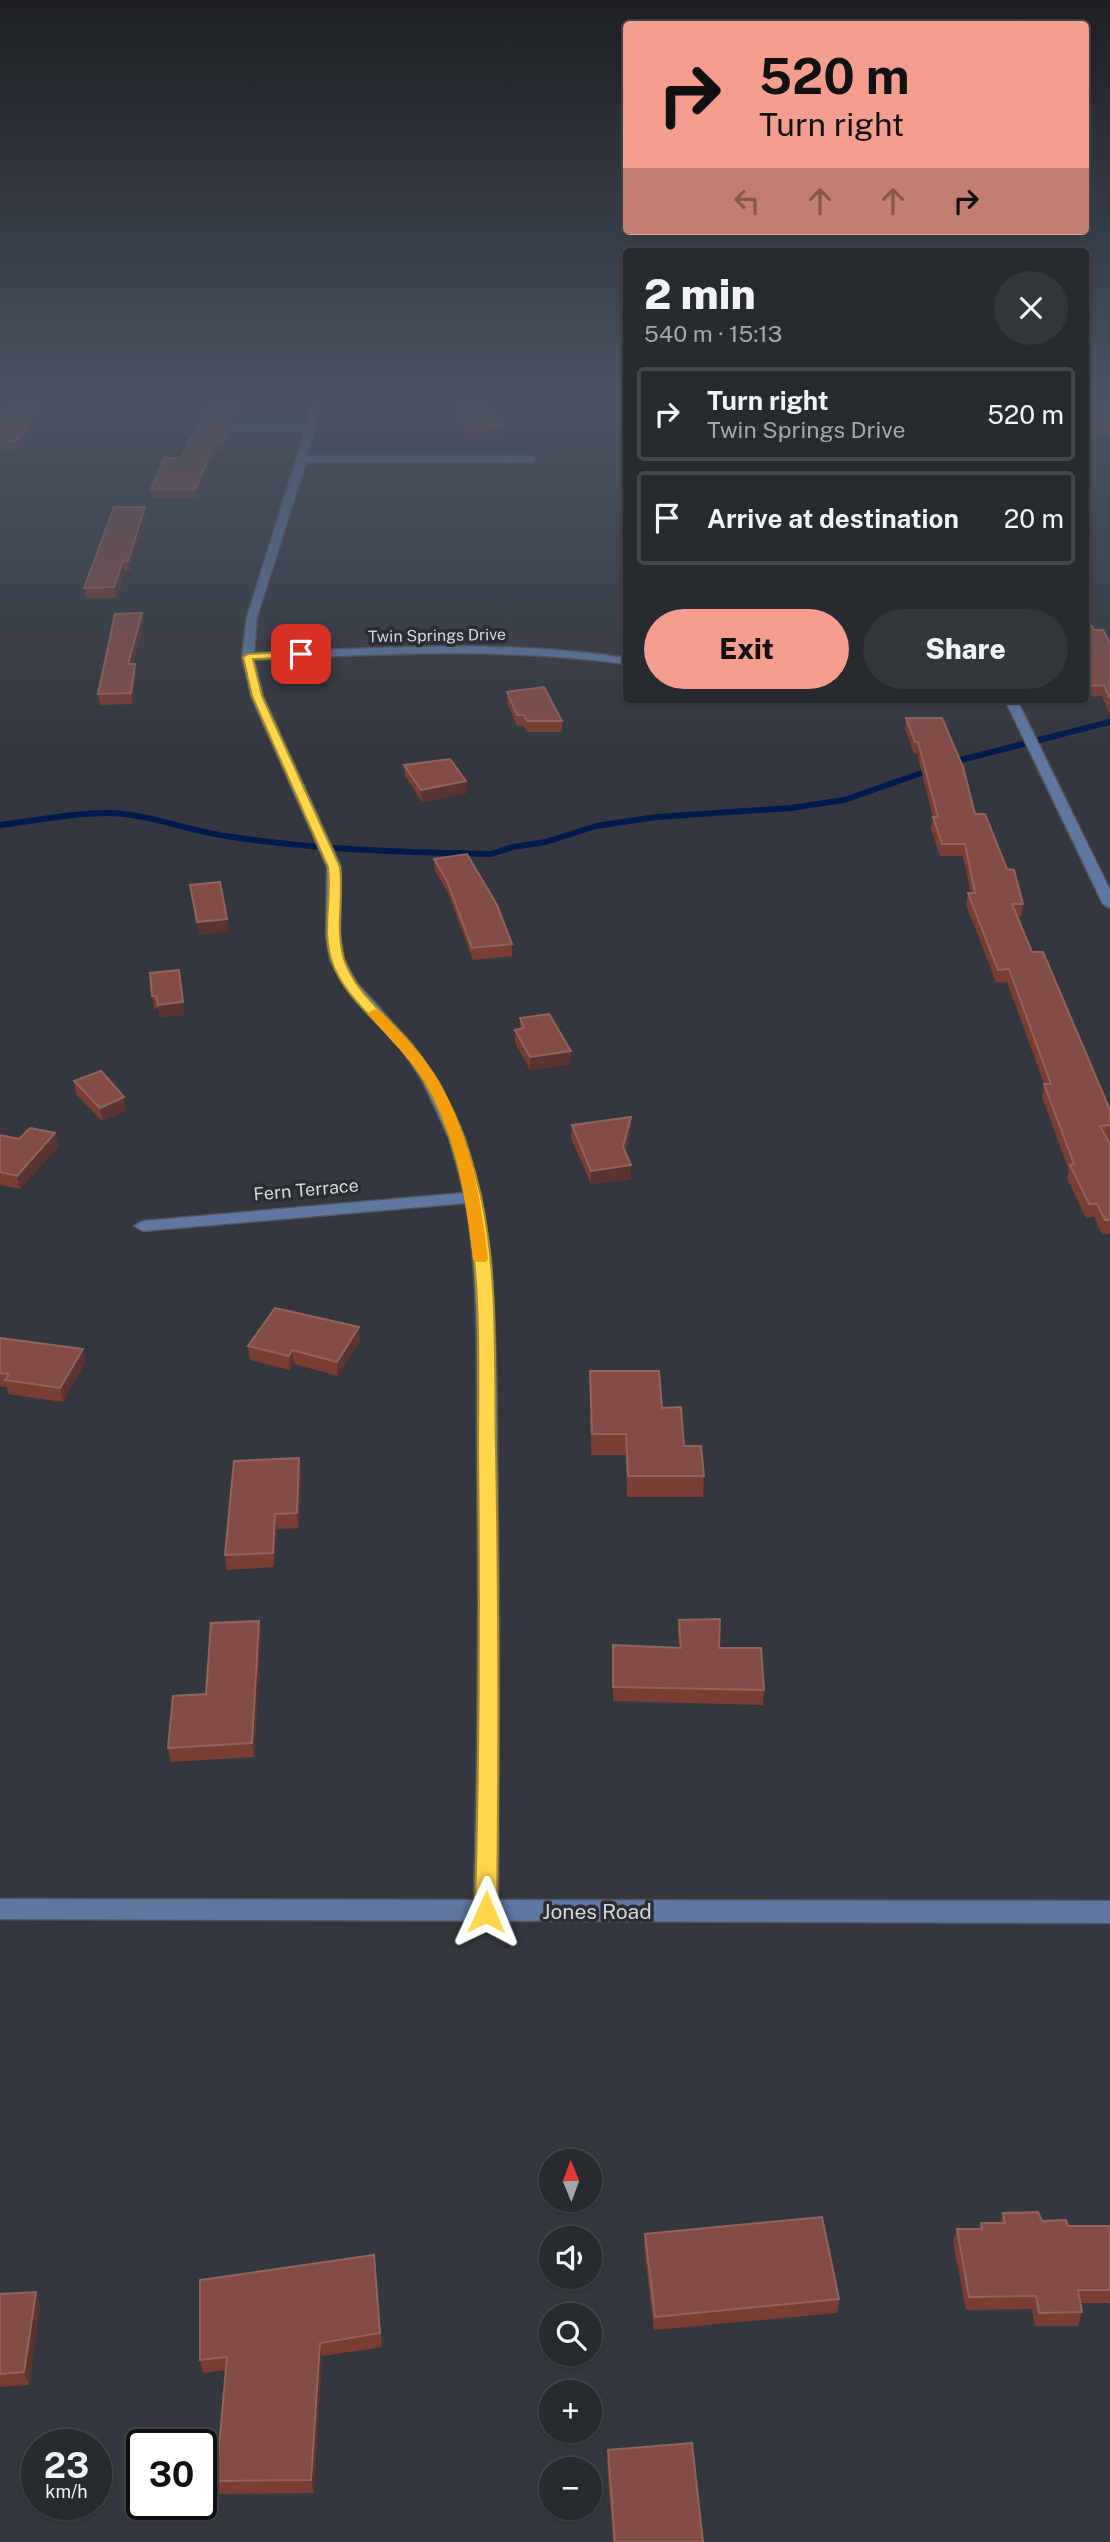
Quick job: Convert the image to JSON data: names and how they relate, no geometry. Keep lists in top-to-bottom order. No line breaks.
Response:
{"streets":{"street":["Twin Springs Drive","Fern Terrace","Jones Road"]},"north":"top","page":{"turn":["520 m","Turn right"],"heading":["2 min","540 m · 15:13"],"list":[{"name":"Turn right","note":"Twin Springs Drive","value":"520 m"},{"name":"Arrive at destination","value":"20 m"}],"buttons":["Exit","Share"],"map_buttons":["+","−"],"speed":"23 km/h","limit":"30"}}
